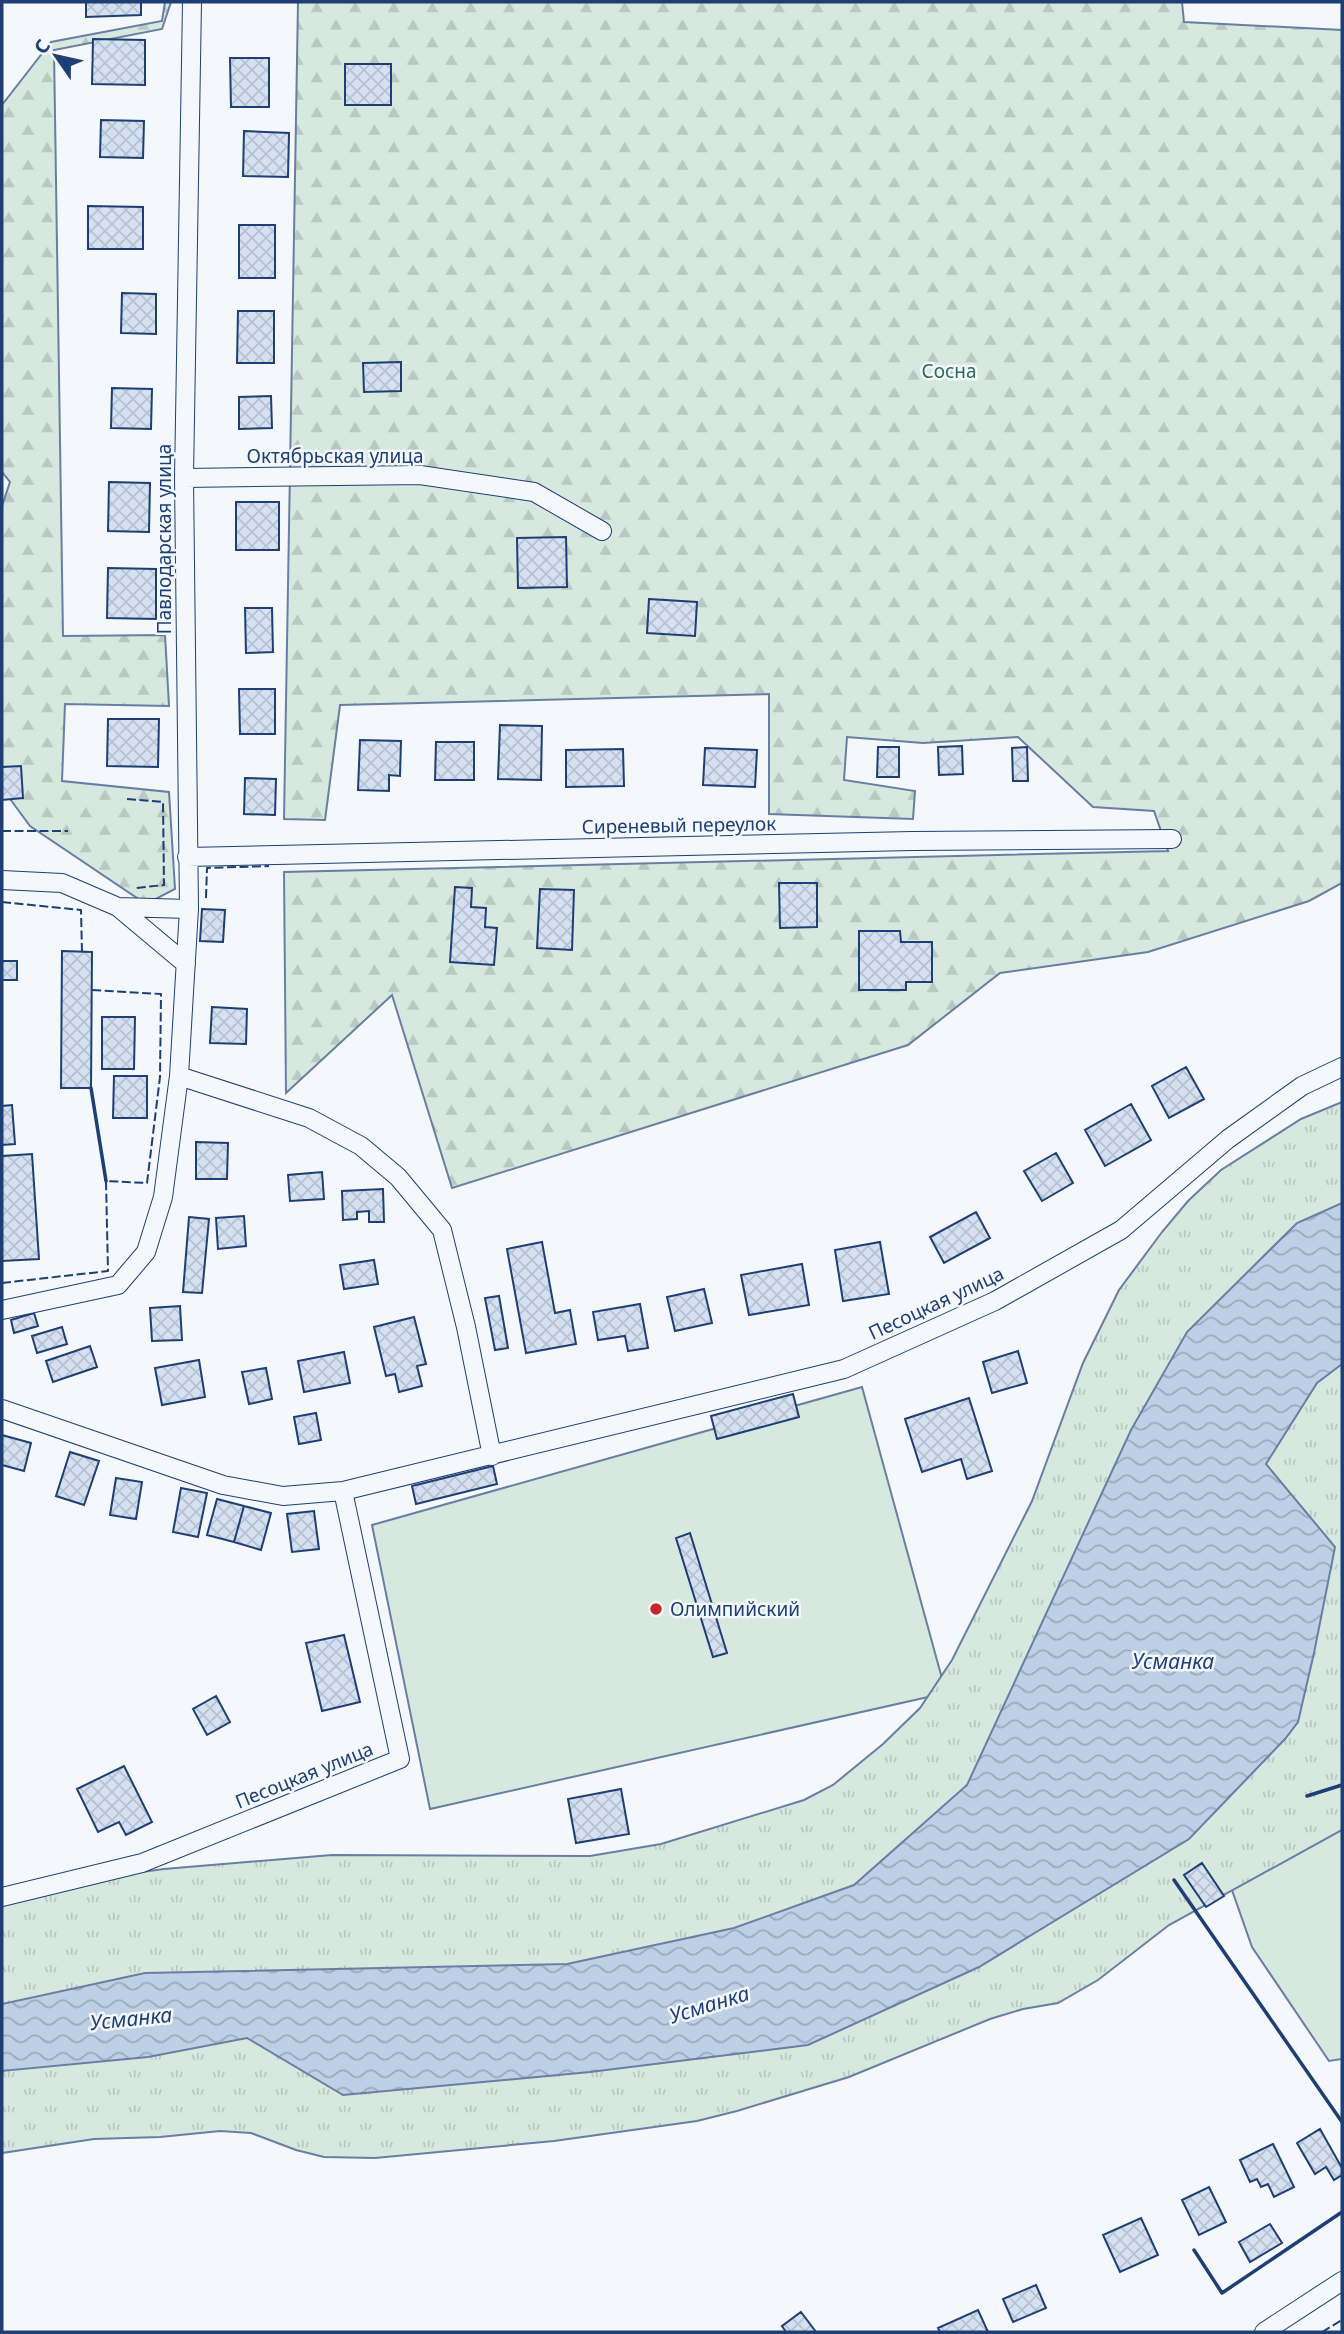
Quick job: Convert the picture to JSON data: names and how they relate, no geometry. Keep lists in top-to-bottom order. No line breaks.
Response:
{"streets":{"street":["Октябрьская улица","Павлодарская улица","Сиреневый переулок","Песоцкая улица"]},"crossings":[["Октябрьская улица","Павлодарская улица"],["Павлодарская улица","Сиреневый переулок"]],"water":["Усманка"],"parks":["Сосна"],"places":["Олимпийский"],"north":"top left"}
